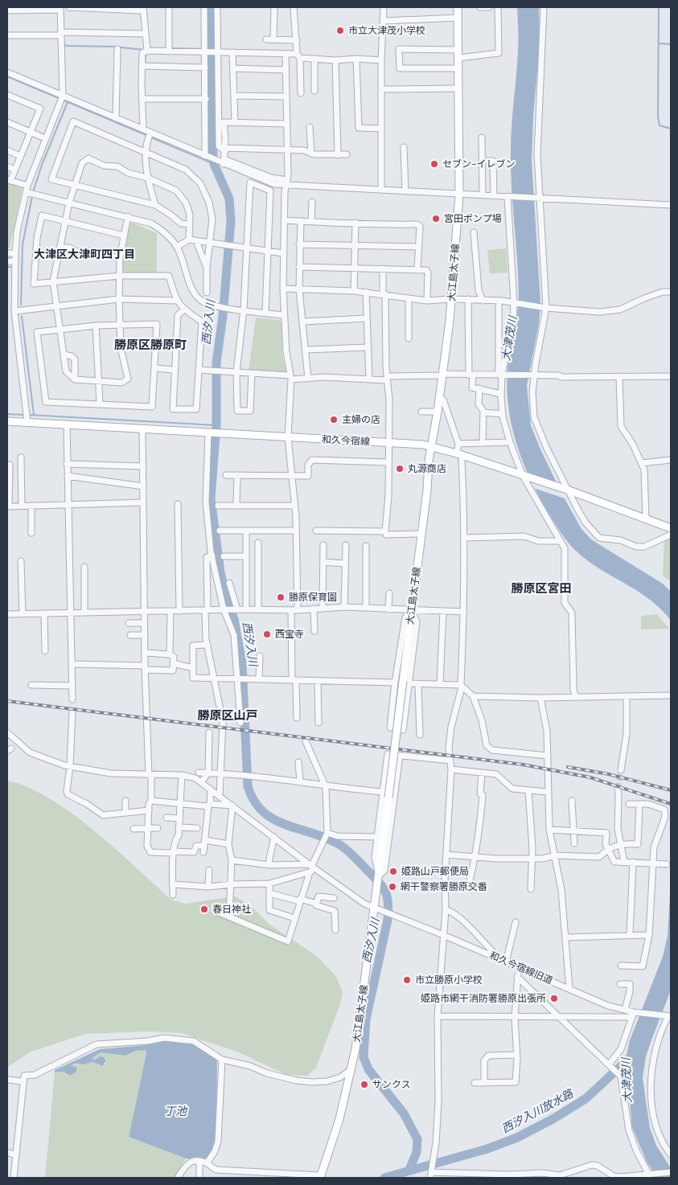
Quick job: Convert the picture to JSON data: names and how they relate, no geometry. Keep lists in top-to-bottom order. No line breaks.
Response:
{"streets":{"main road":["大江島太子線","和久今宿線"],"street":["和久今宿線旧道"]},"crossings":[["大江島太子線","和久今宿線"],["大江島太子線","和久今宿線旧道"]],"districts":["大津区大津町四丁目","勝原区勝原町","勝原区宮田","勝原区山戸"],"water":["西汐入川","大津茂川","丁池","西汐入川放水路"],"places":["市立大津茂小学校","セブン-イレブン","宮田ポンプ場","主婦の店","丸源商店","勝原保育園","西宝寺","姫路山戸郵便局","網干警察署勝原交番","春日神社","市立勝原小学校","姫路市網干消防署勝原出張所","サンクス"]}
